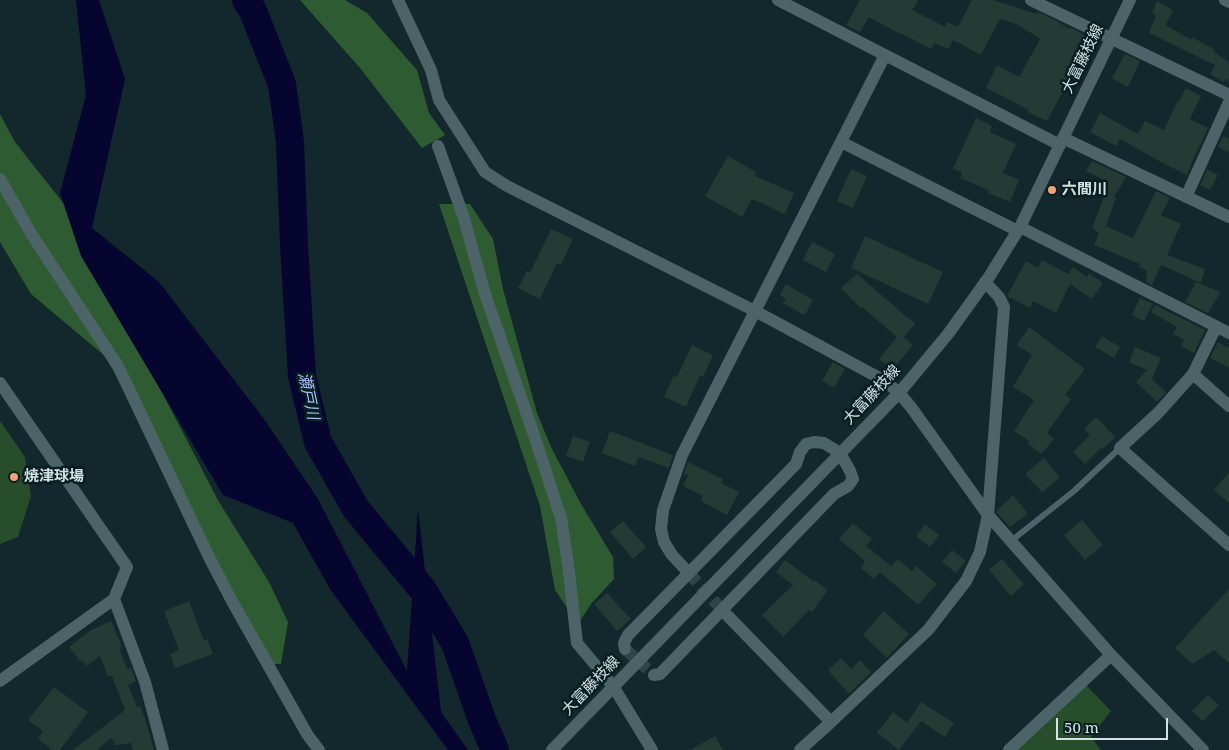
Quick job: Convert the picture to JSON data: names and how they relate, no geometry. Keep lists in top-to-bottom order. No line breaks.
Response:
{"streets":{"street":["大富藤枝線"]},"water":["瀬戸川"],"places":["六間川","焼津球場"],"scale_bar":"50 m"}
